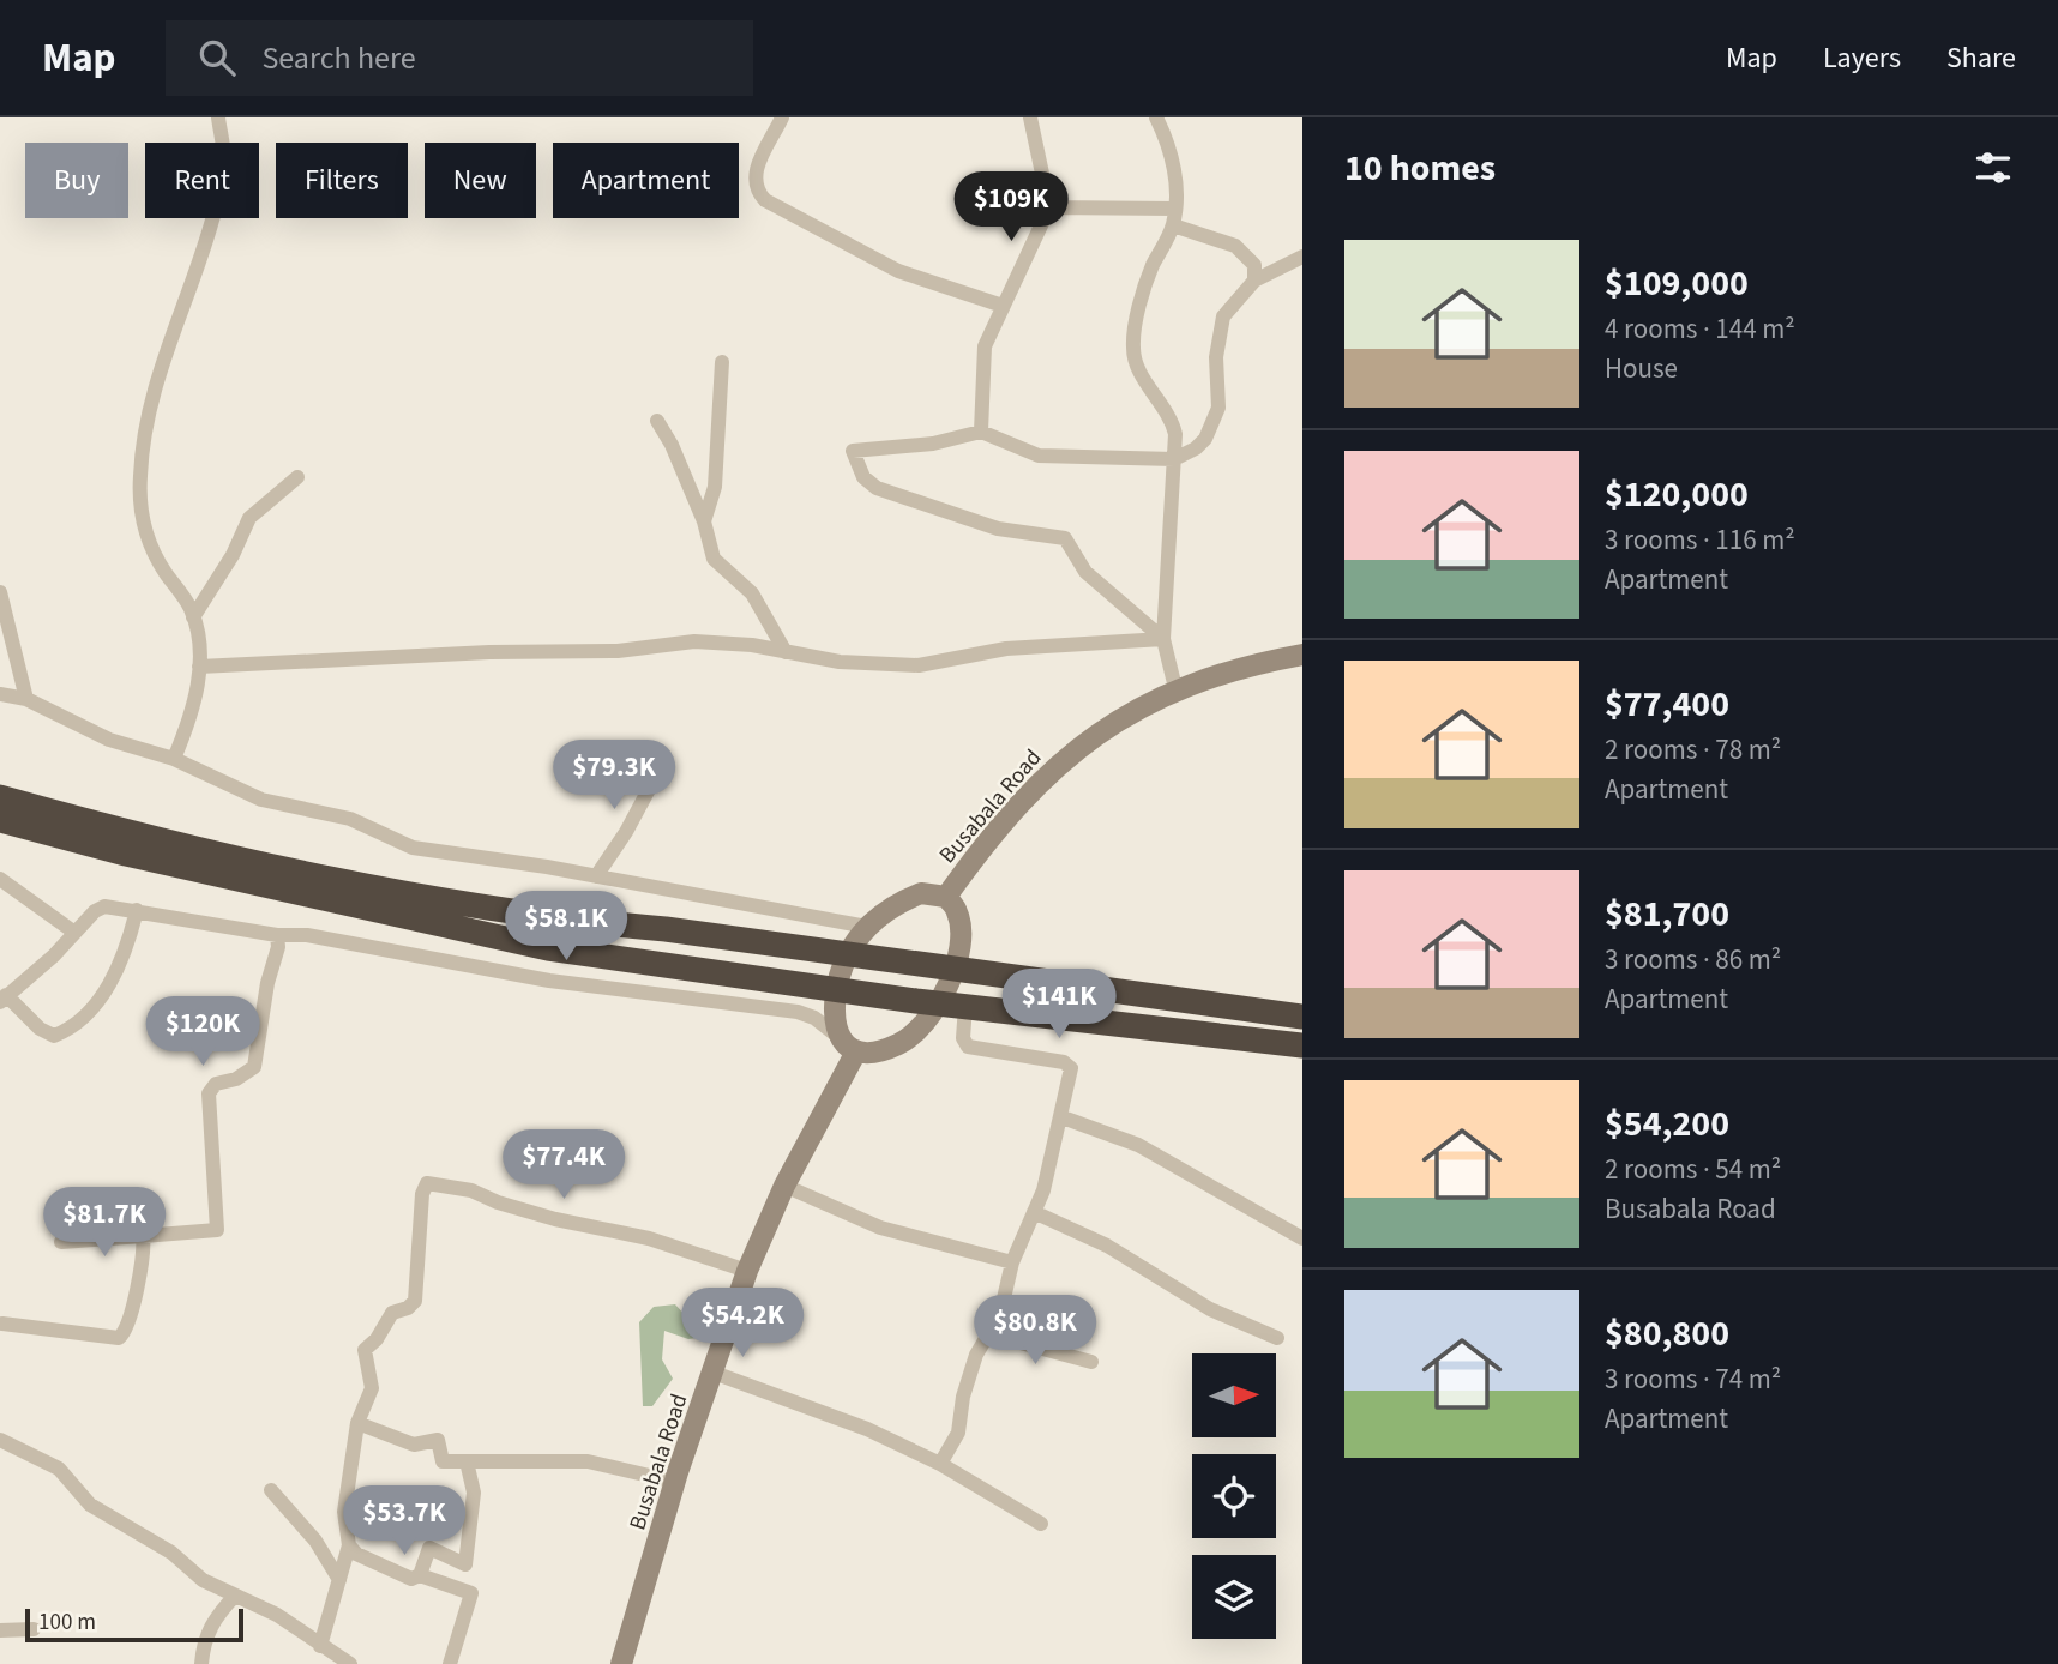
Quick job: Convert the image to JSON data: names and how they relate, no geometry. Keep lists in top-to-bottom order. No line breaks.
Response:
{"streets":{"street":["Busabala Road"]},"scale_bar":"100 m","north":"right","page":{"header":"Map","search":"Search here","nav":["Map","Layers","Share"],"heading":"10 homes","chip":["Buy","Rent","Filters","New","Apartment"],"price":["$109K","$79.3K","$58.1K","$141K","$120K","$77.4K","$81.7K","$54.2K","$80.8K","$53.7K"],"list":[{"name":"$109,000","note":"4 rooms · 144 m² · House"},{"name":"$120,000","note":"3 rooms · 116 m² · Apartment"},{"name":"$77,400","note":"2 rooms · 78 m² · Apartment"},{"name":"$81,700","note":"3 rooms · 86 m² · Apartment"},{"name":"$54,200","note":"2 rooms · 54 m² · Busabala Road"},{"name":"$80,800","note":"3 rooms · 74 m² · Apartment"}],"scale":"100 m"}}
